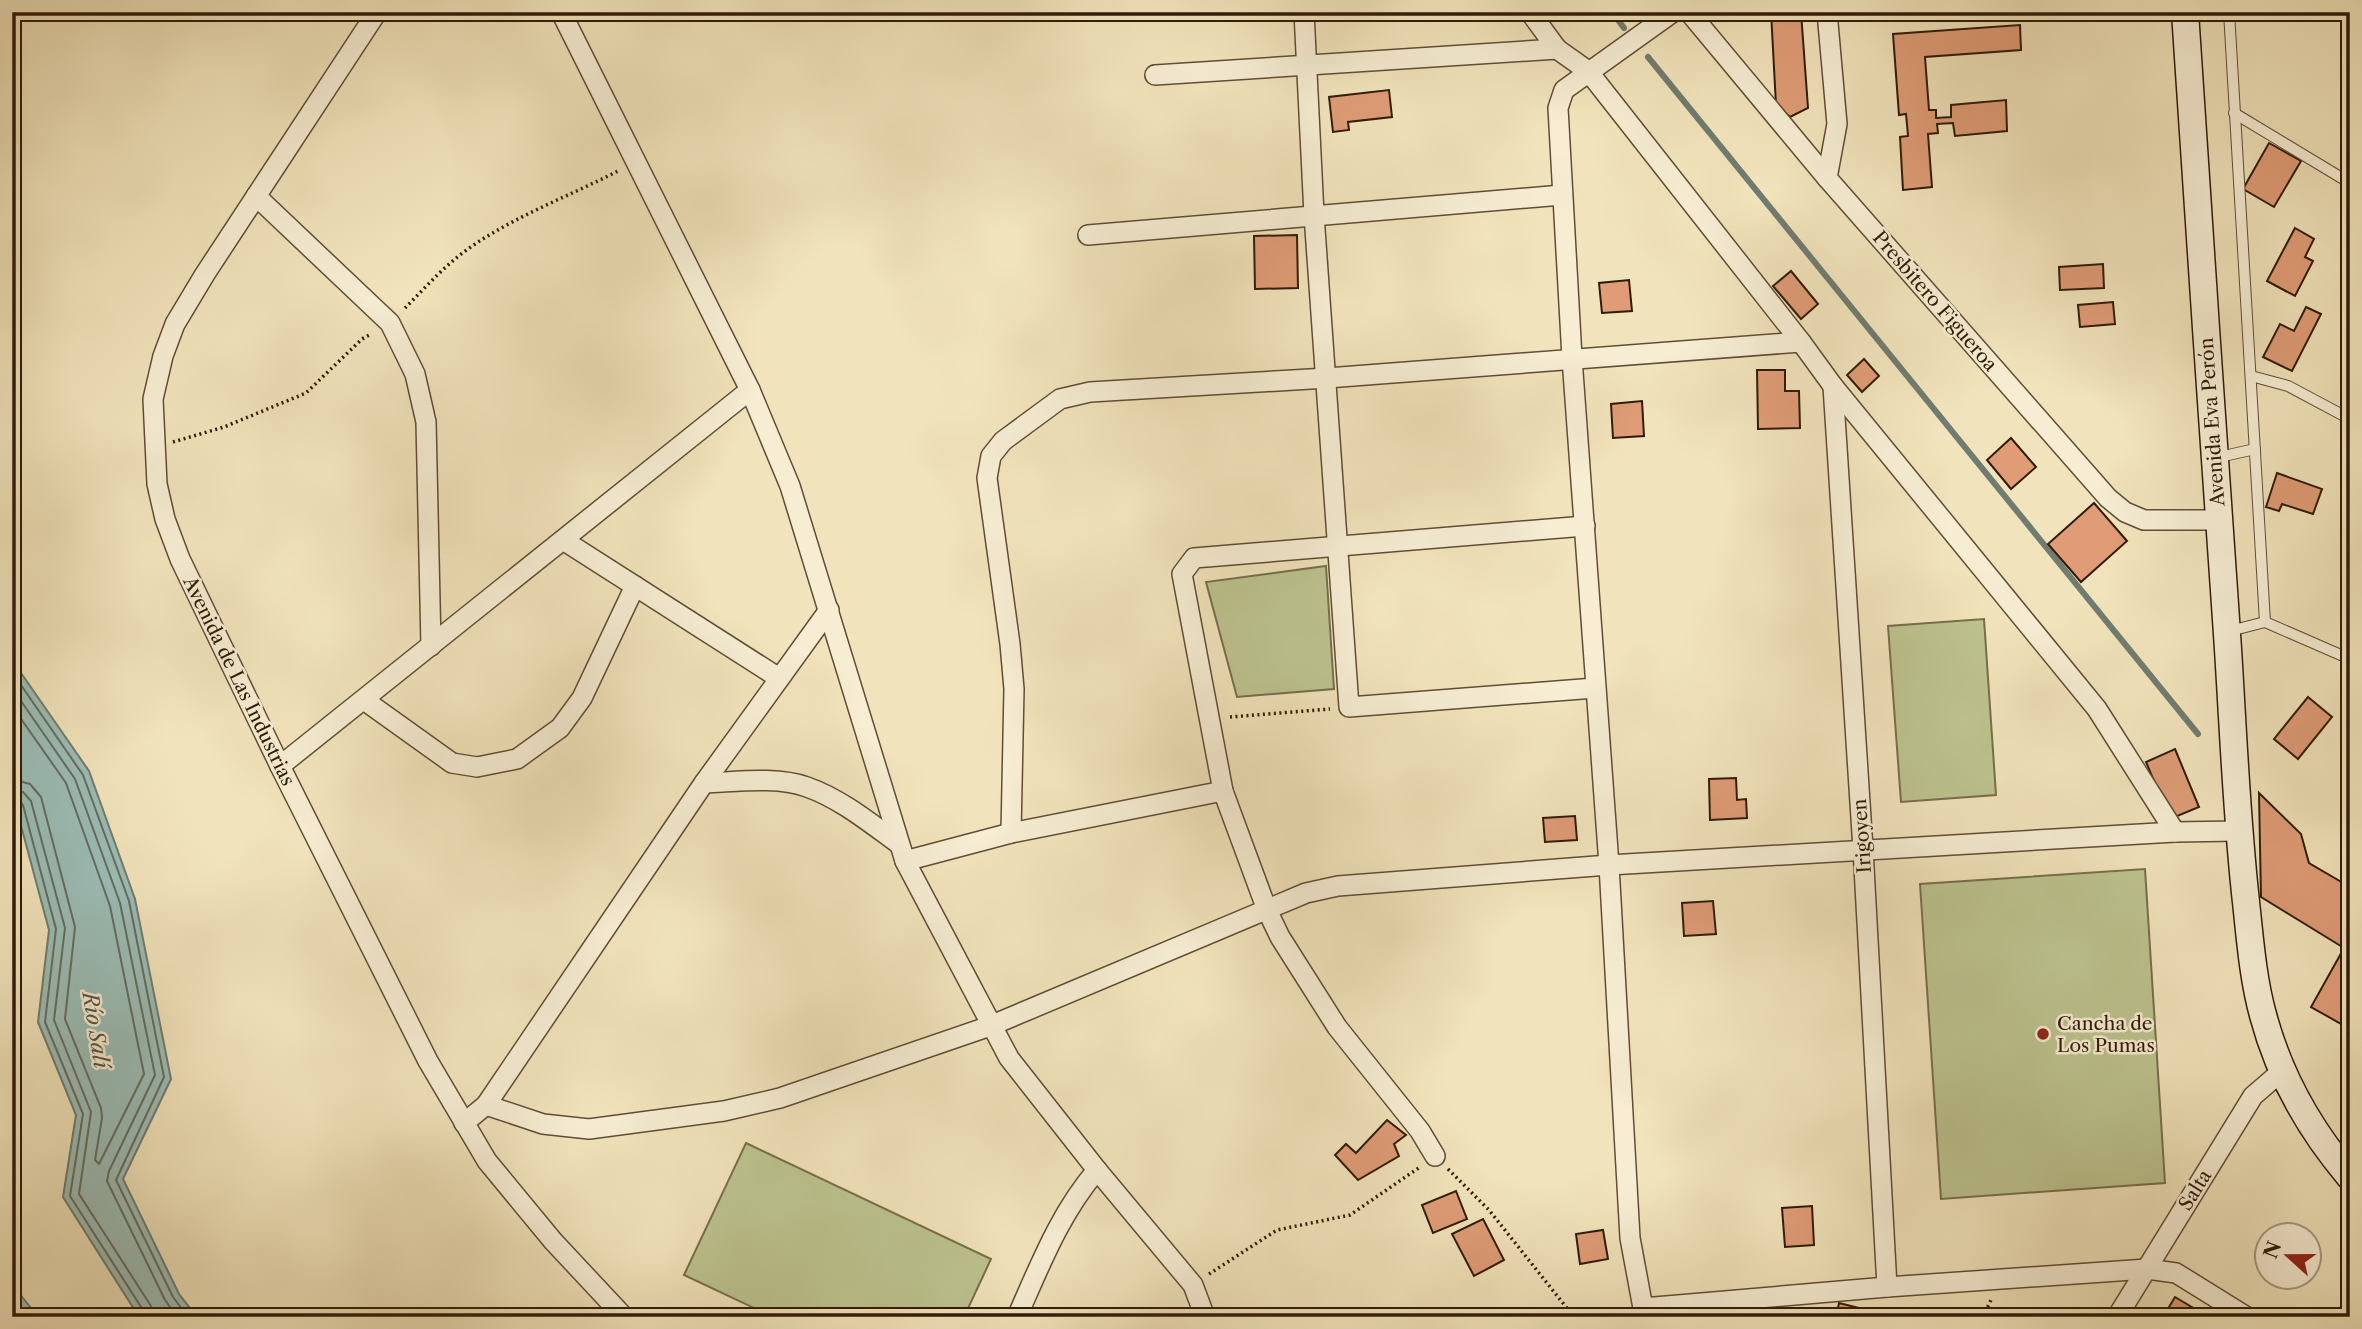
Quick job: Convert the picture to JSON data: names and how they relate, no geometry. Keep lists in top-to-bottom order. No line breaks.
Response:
{"streets":{"main road":["Avenida Eva Perón"],"street":["Presbitero Figueroa","Avenida de Las Industrias","Irigoyen","Salta"]},"crossings":[["Presbitero Figueroa","Avenida Eva Perón"],["Avenida Eva Perón","Salta"]],"water":["Río Salí"],"places":["Cancha de Los Pumas"],"north":"left"}
